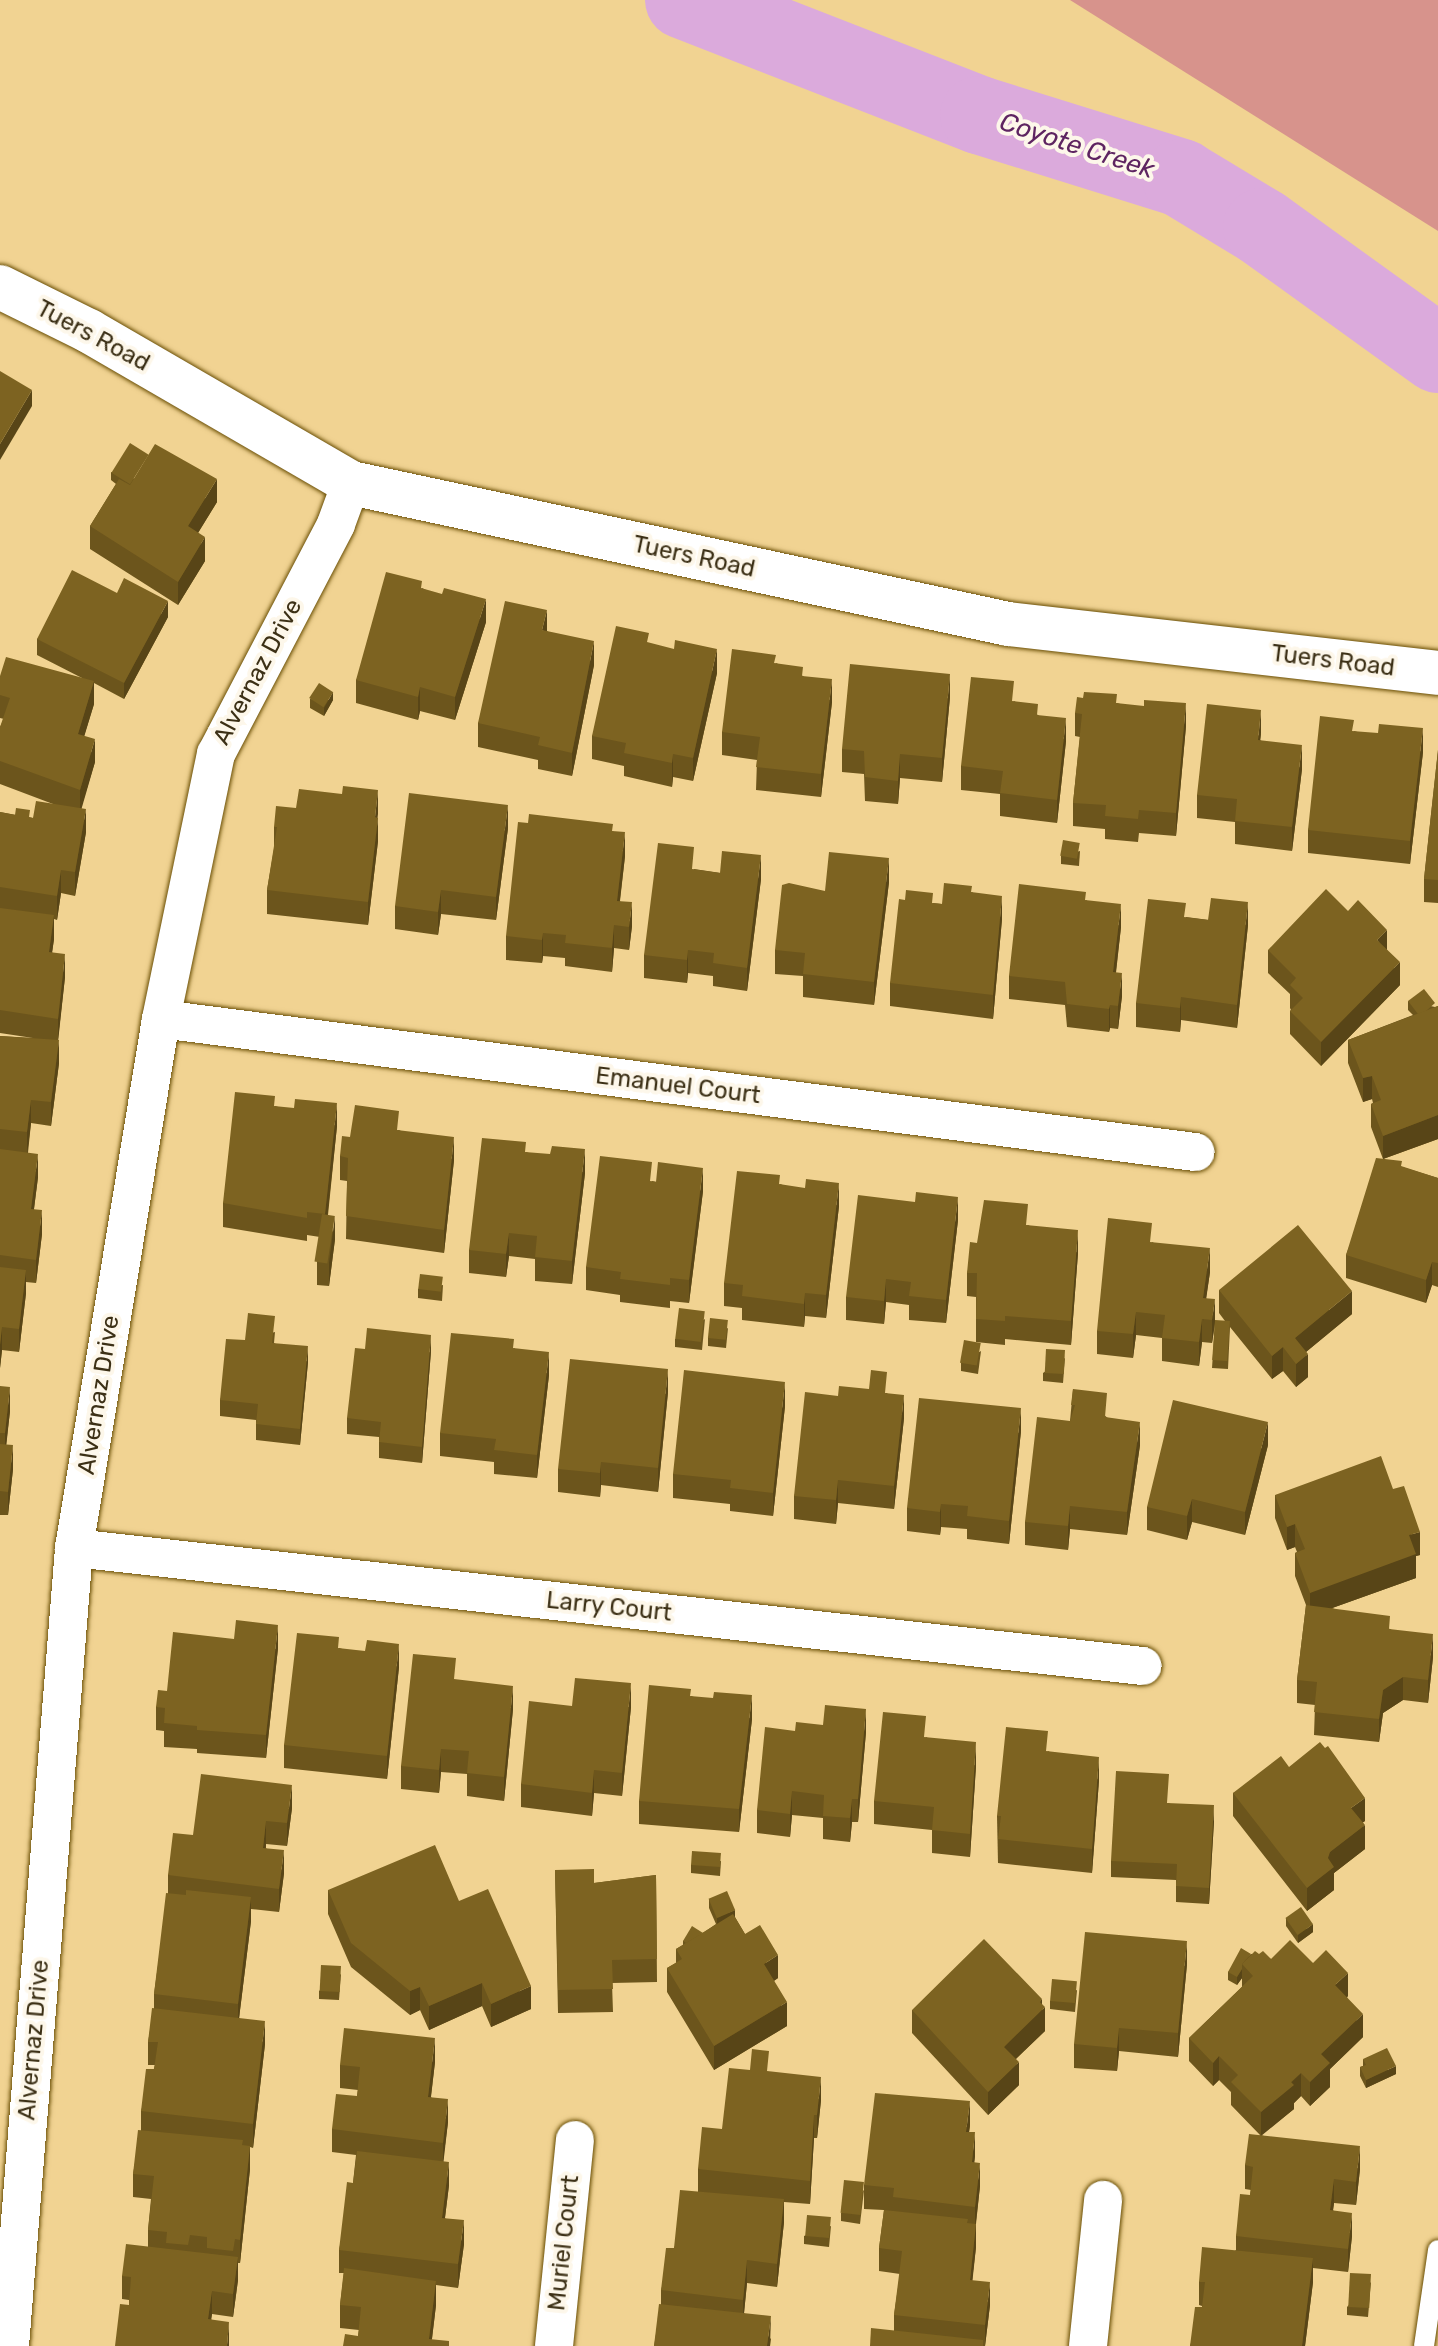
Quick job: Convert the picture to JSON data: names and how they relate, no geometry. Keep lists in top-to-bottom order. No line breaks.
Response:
{"streets":{"street":["Tuers Road","Alvernaz Drive","Emanuel Court","Larry Court","Muriel Court"]},"crossings":[["Tuers Road","Alvernaz Drive"],["Alvernaz Drive","Emanuel Court"],["Alvernaz Drive","Larry Court"]],"water":["Coyote Creek"]}
